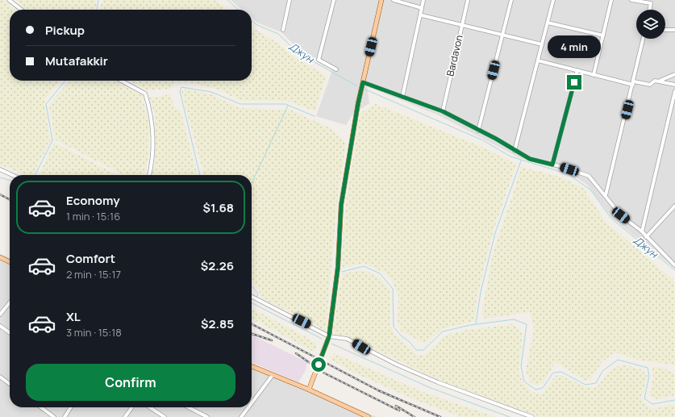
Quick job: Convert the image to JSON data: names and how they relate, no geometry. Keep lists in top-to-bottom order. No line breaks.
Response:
{"streets":{"street":["Bardavon"]},"water":["Джун"],"page":{"banner":["Pickup","Mutafakkir"],"bubble":"4 min","list":[{"name":"Economy","note":"1 min · 15:16","value":"$1.68"},{"name":"Comfort","note":"2 min · 15:17","value":"$2.26"},{"name":"XL","note":"3 min · 15:18","value":"$2.85"}],"buttons":"Confirm"}}
